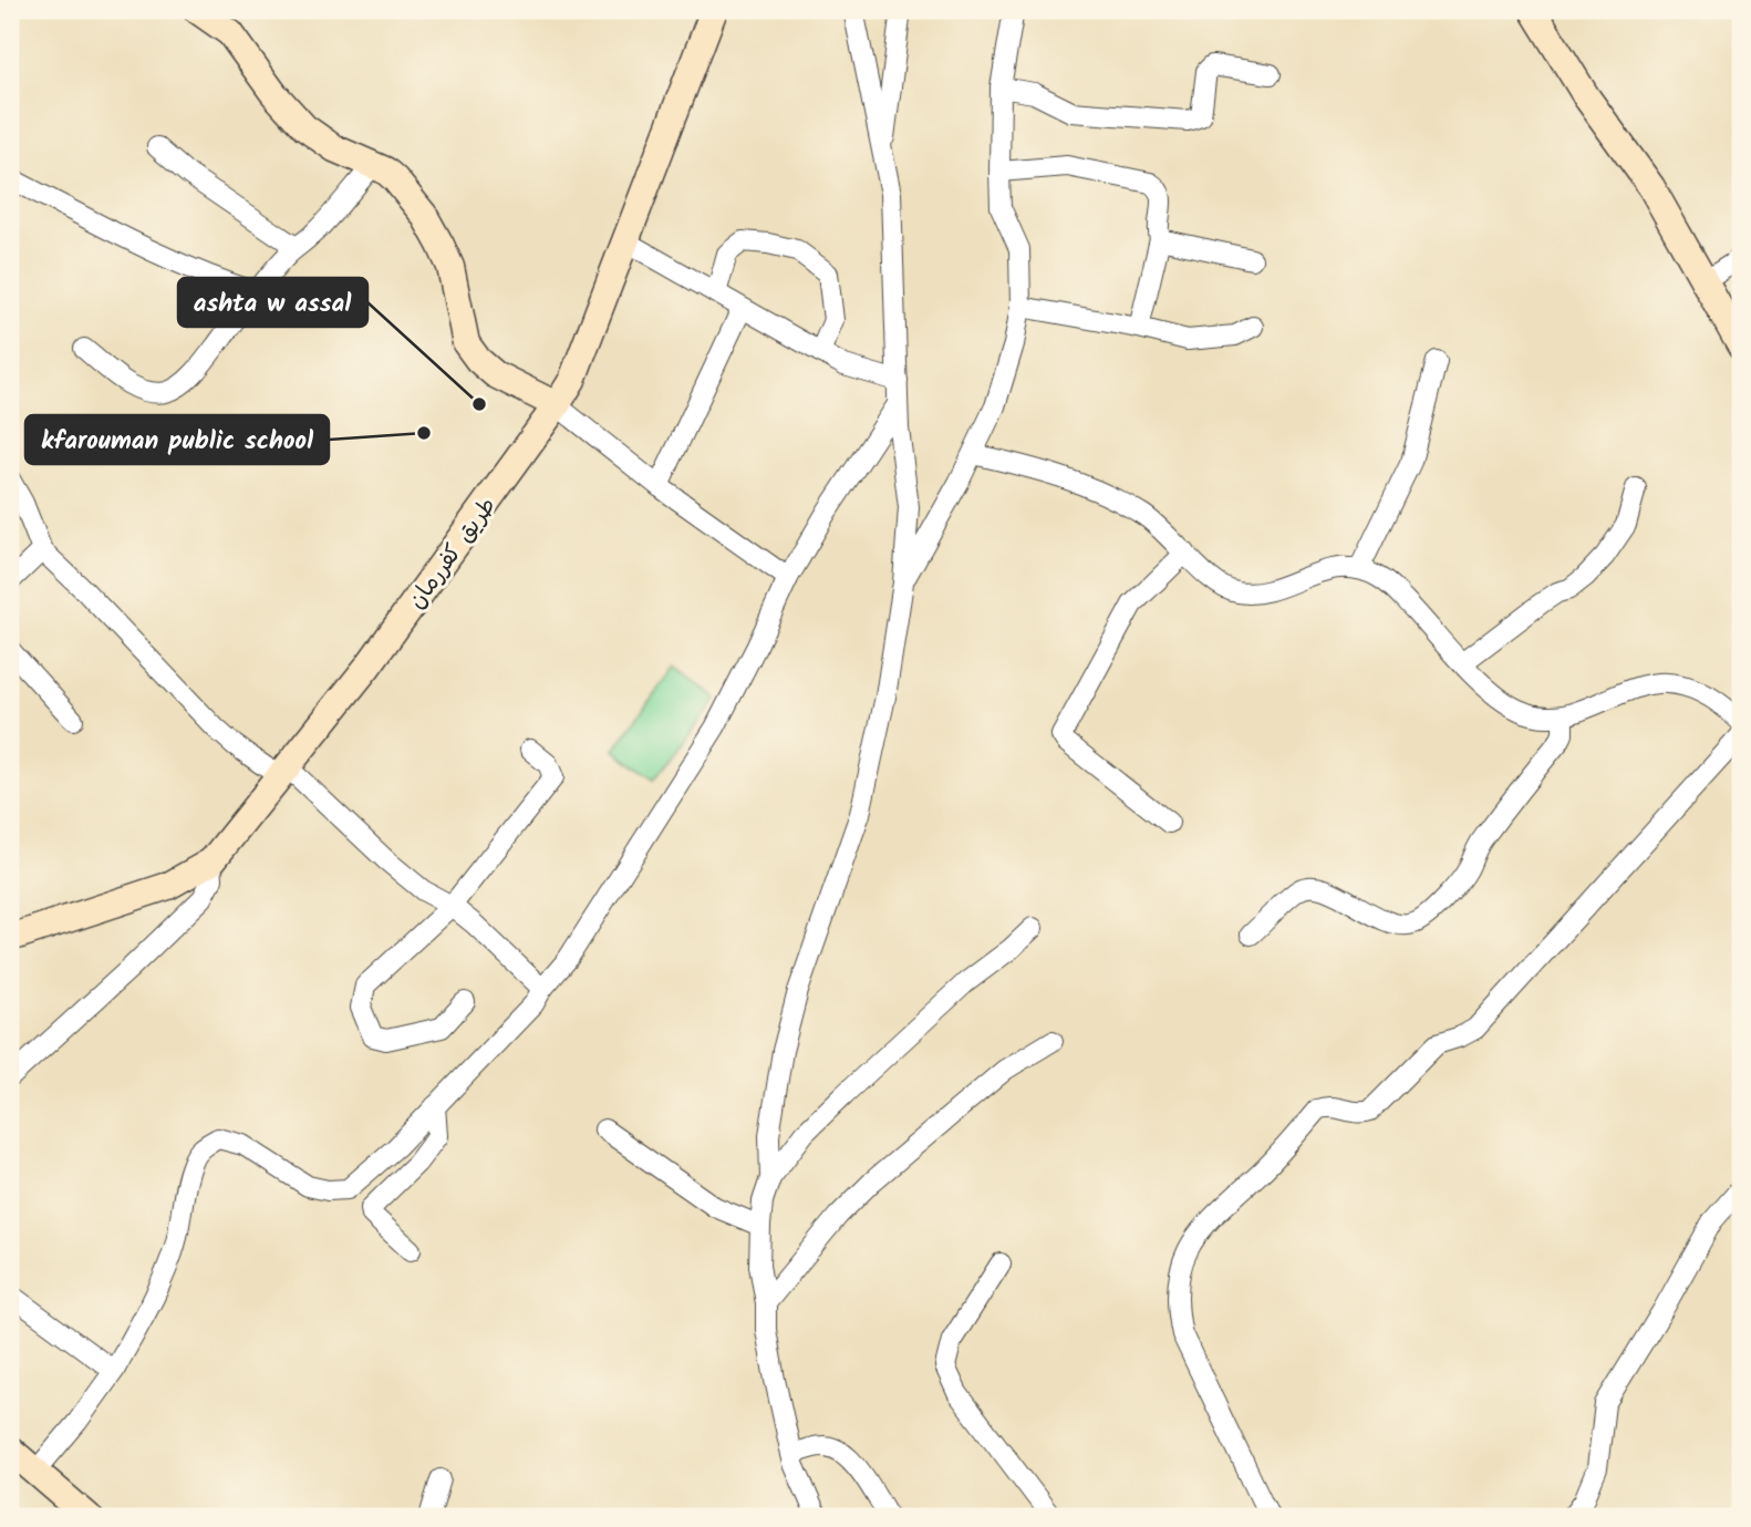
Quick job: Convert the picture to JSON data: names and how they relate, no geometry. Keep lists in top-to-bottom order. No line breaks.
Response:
{"streets":{"main road":["طريق كفررمان"]},"places":["ashta w assal","kfarouman public school"]}
